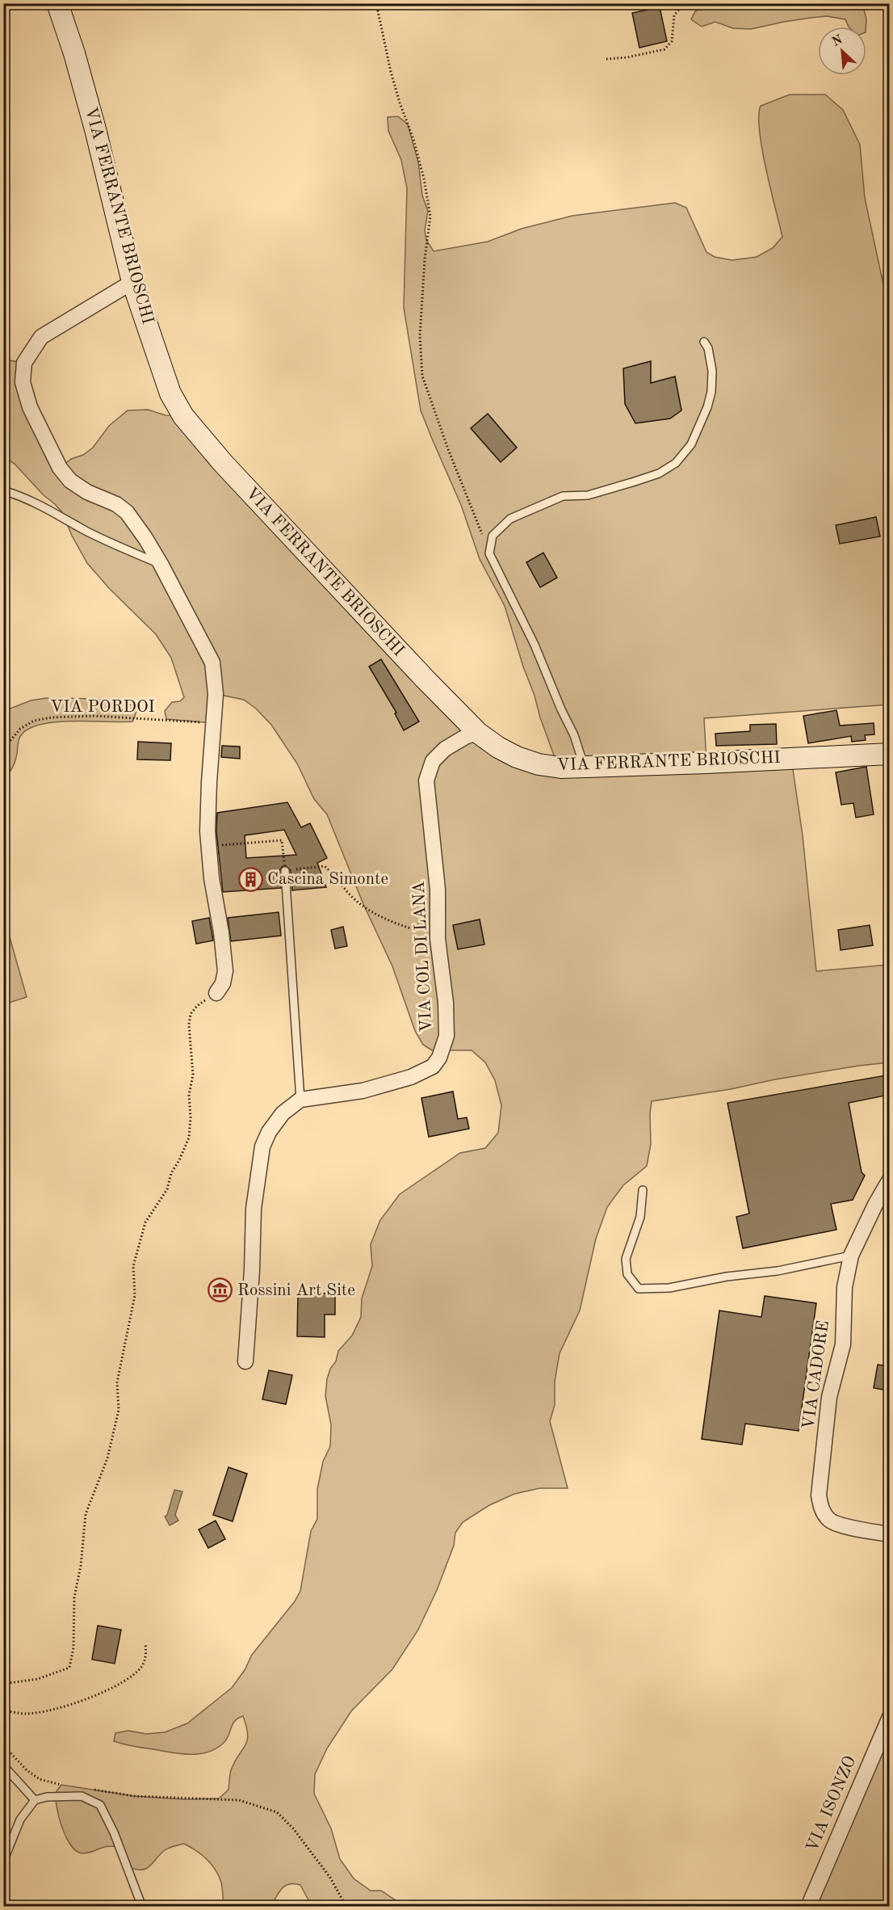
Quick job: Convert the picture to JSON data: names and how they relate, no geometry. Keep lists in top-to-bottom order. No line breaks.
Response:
{"streets":{"street":["VIA FERRANTE BRIOSCHI","VIA COL DI LANA","VIA CADORE","VIA ISONZO"],"path":["VIA PORDOI"]},"crossings":[["VIA FERRANTE BRIOSCHI","VIA COL DI LANA"]],"places":{"building":["Cascina Simonte"],"museum":["Rossini Art Site"]},"north":"top left"}
